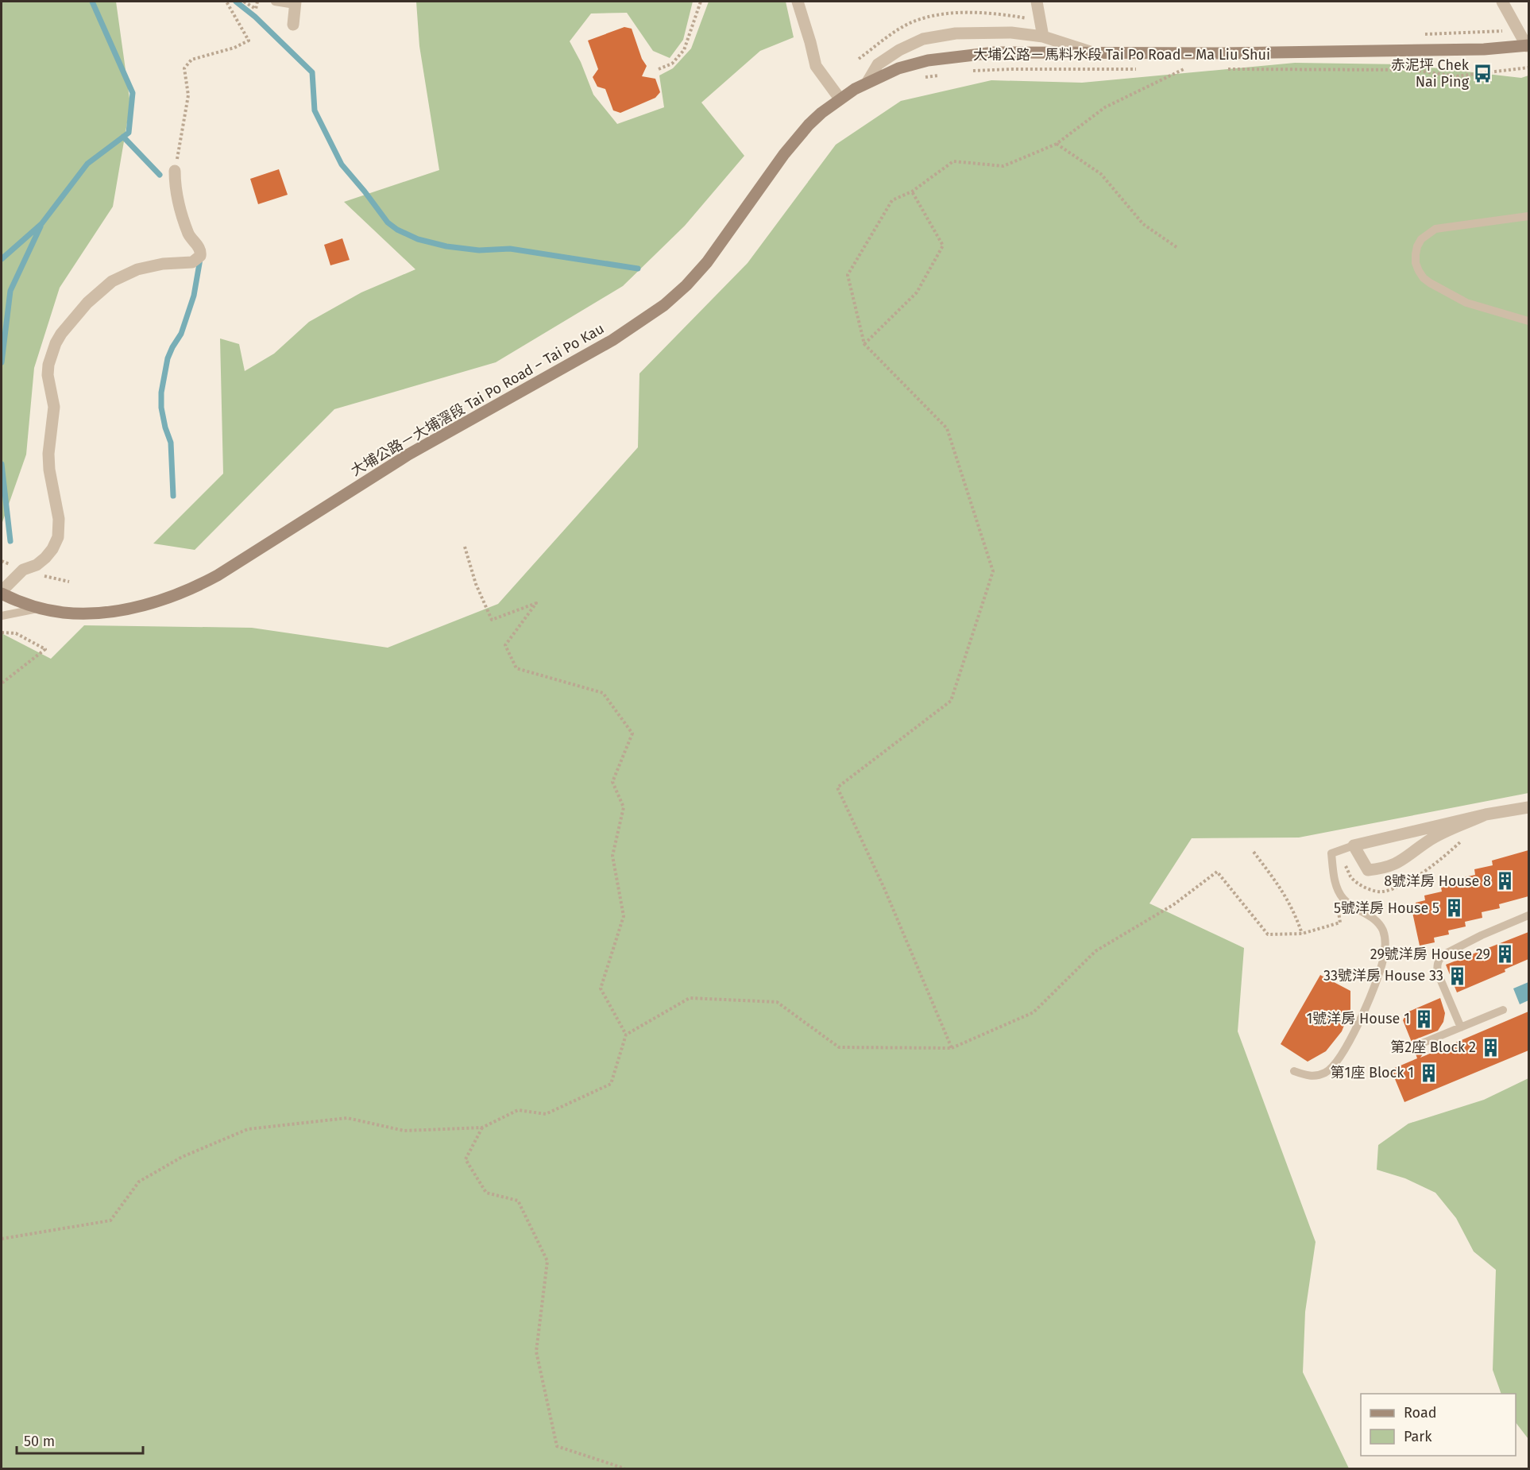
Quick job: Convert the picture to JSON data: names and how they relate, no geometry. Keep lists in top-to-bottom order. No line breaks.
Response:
{"streets":{"main road":["大埔公路－馬料水段 Tai Po Road – Ma Liu Shui","大埔公路－大埔滘段 Tai Po Road – Tai Po Kau"]},"crossings":[["大埔公路－馬料水段 Tai Po Road – Ma Liu Shui","大埔公路－大埔滘段 Tai Po Road – Tai Po Kau"]],"places":{"bus stop":["赤泥坪 Chek Nai Ping"],"building":["8號洋房 House 8","5號洋房 House 5","29號洋房 House 29","33號洋房 House 33","1號洋房 House 1","第2座 Block 2","第1座 Block 1"]},"legend":["Road","Park"],"scale_bar":"50 m"}
